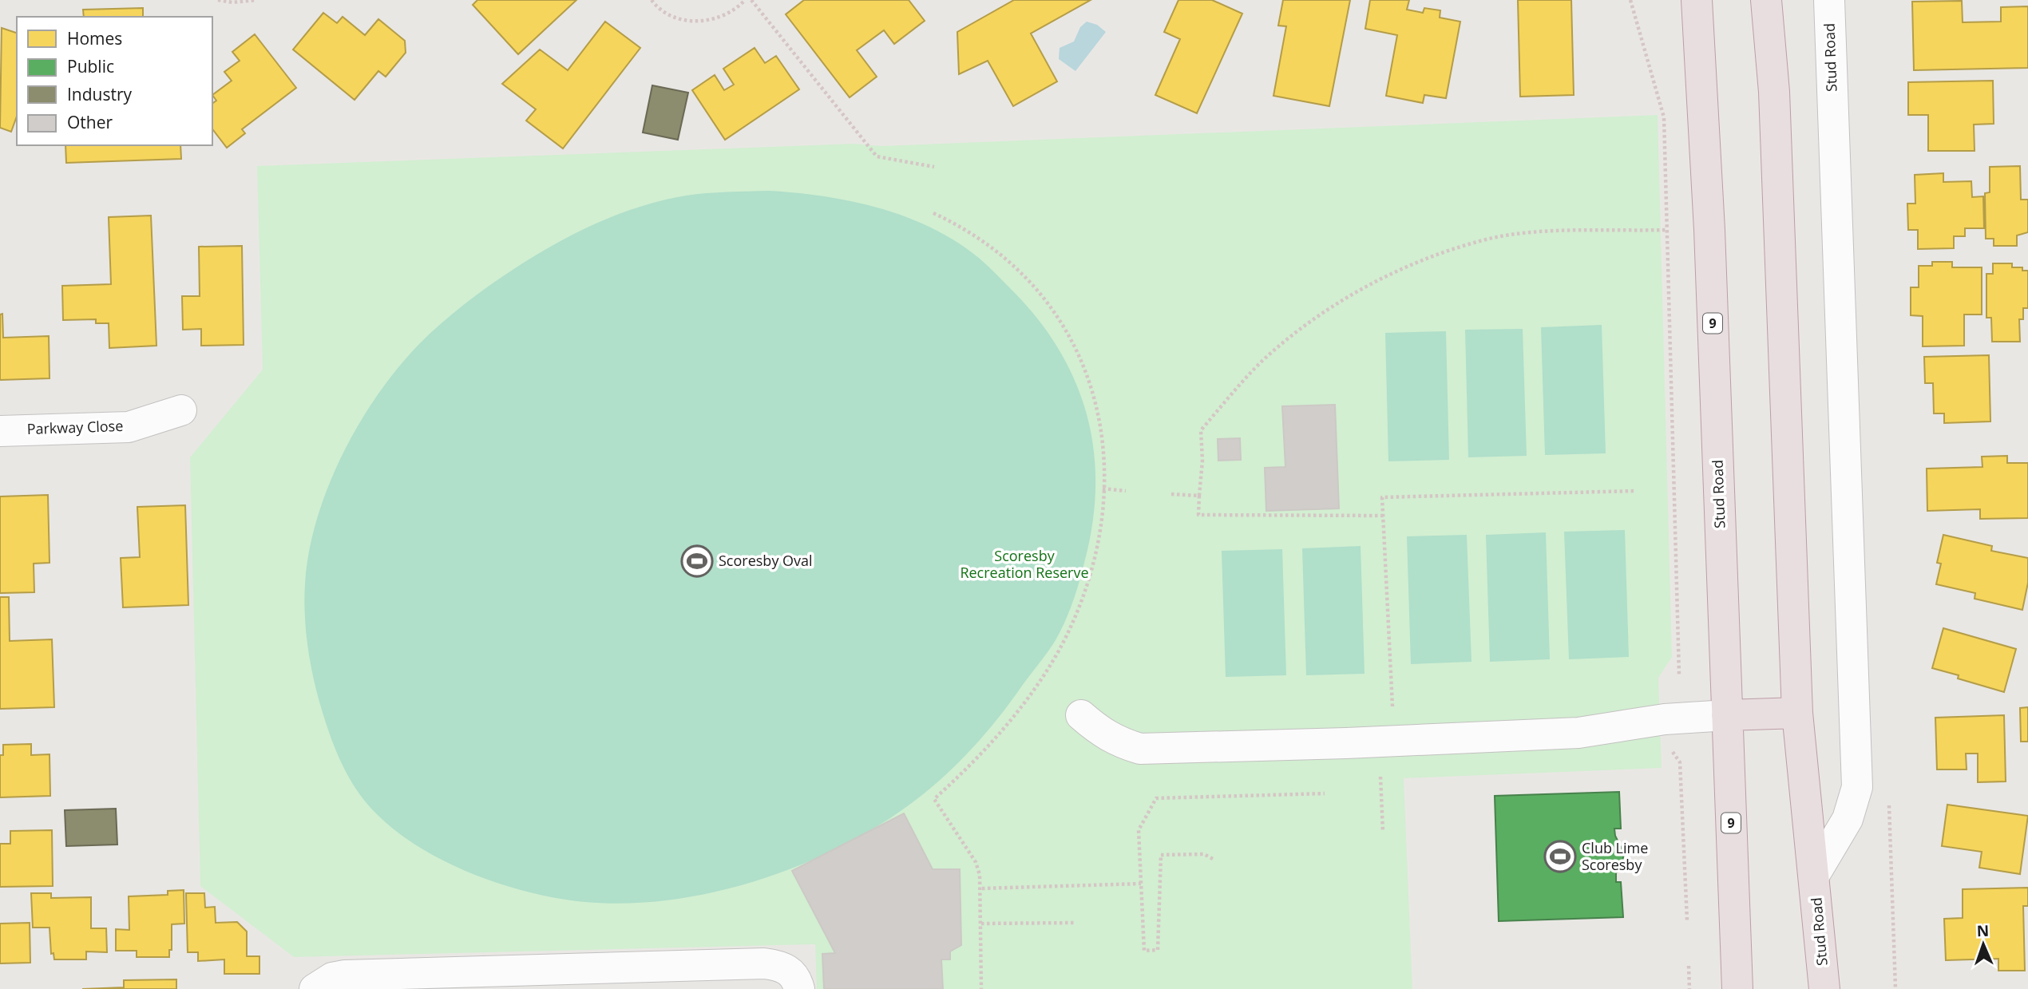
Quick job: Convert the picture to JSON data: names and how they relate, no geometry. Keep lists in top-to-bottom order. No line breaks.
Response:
{"streets":{"highway":["Stud Road","9"],"street":["Parkway Close"]},"parks":["Scoresby Recreation Reserve"],"places":{"sports":["Scoresby Oval","Club Lime Scoresby"]},"legend":["Homes","Public","Industry","Other"],"north":"top"}
